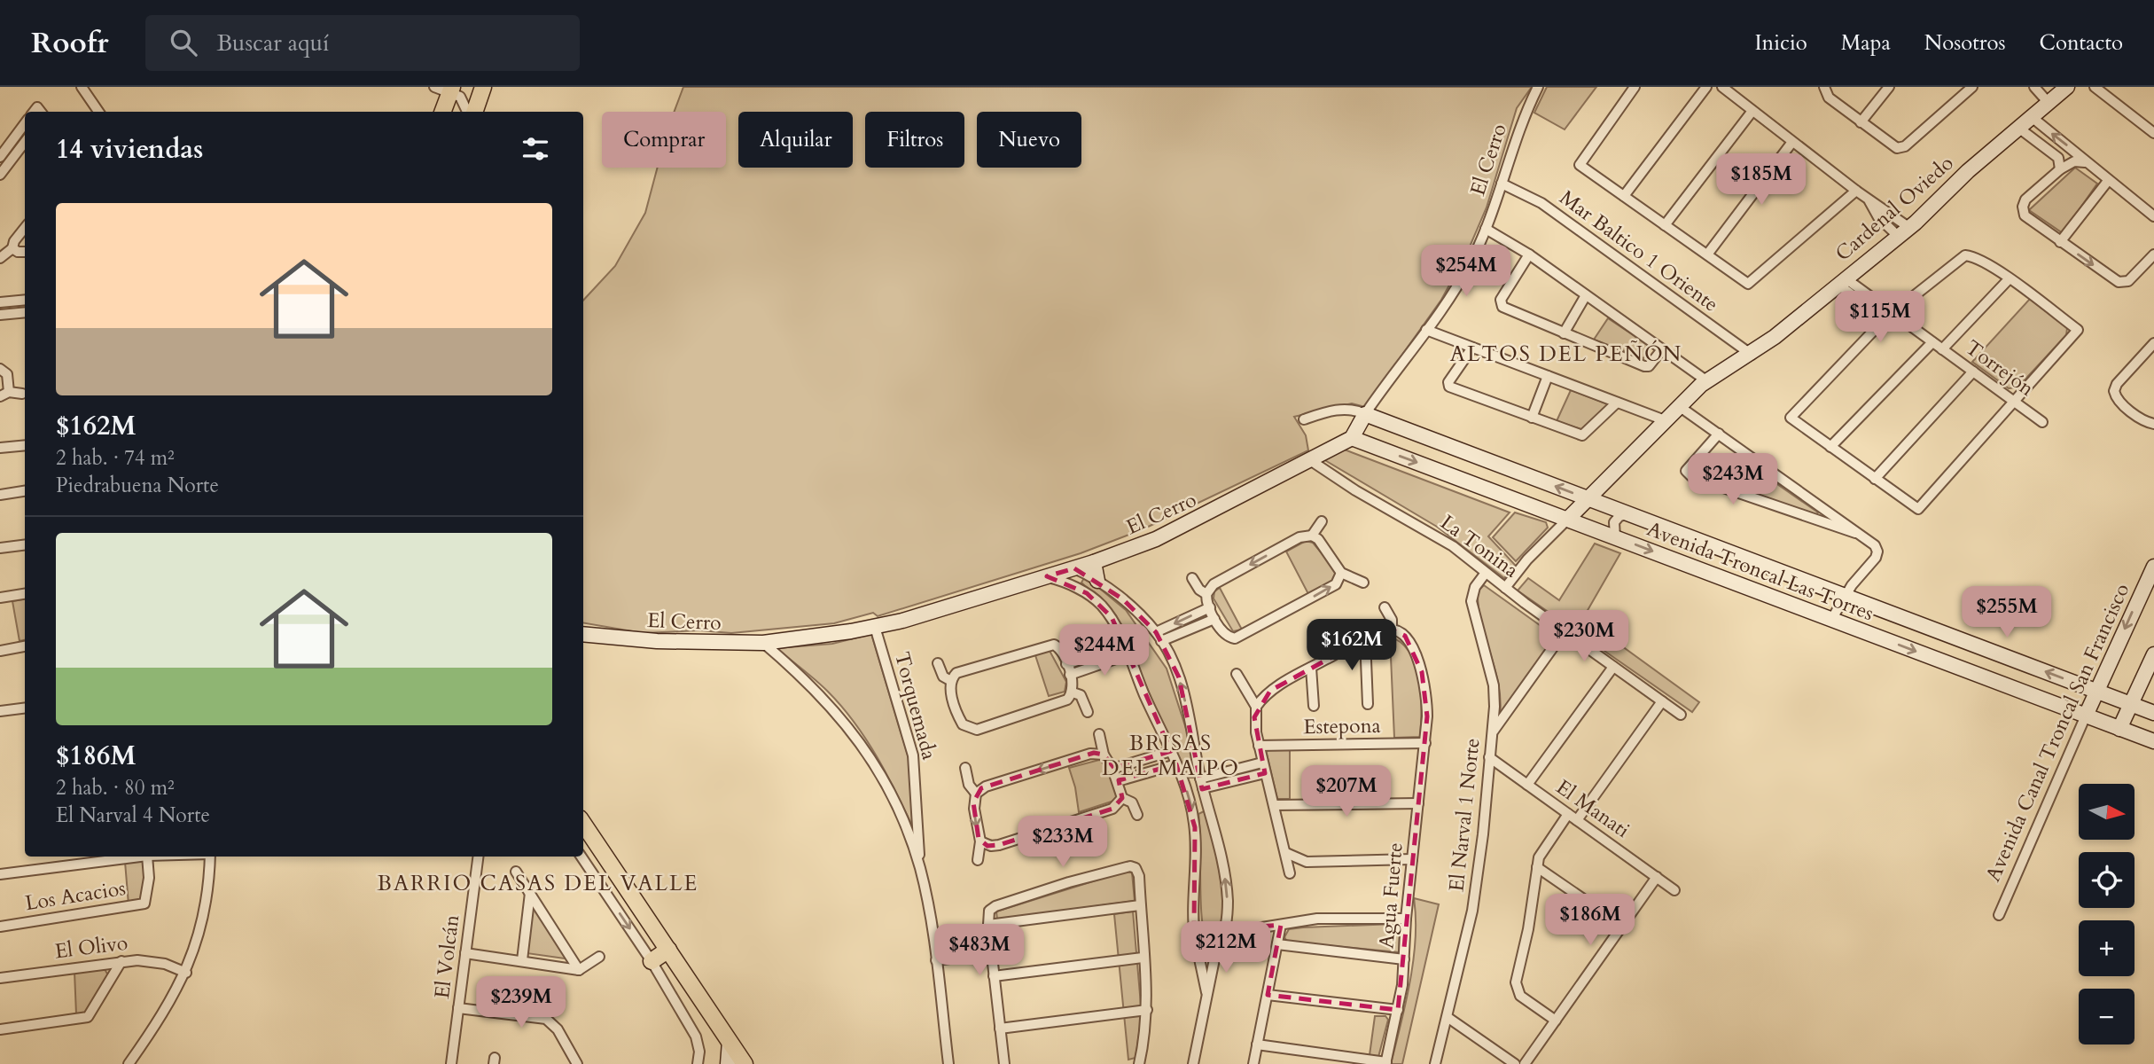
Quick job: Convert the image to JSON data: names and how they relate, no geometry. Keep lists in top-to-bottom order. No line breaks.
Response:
{"streets":{"street":["El Cerro","Cardenal Oviedo","Mar Baltico 1 Oriente","Torrejón","La Tonina","Avenida Troncal Las Torres","Torquemada","Estepona","Avenida Canal Troncal San Francisco","El Manati","El Narval 1 Norte","Los Acacios","Agua Fuerte","El Olivo","El Volcán"]},"crossings":[["El Cerro","Mar Baltico 1 Oriente"],["El Cerro","La Tonina"],["El Cerro","Avenida Troncal Las Torres"],["El Cerro","Torquemada"],["Cardenal Oviedo","Mar Baltico 1 Oriente"],["Cardenal Oviedo","Torrejón"],["Cardenal Oviedo","La Tonina"],["Cardenal Oviedo","Avenida Troncal Las Torres"],["La Tonina","El Narval 1 Norte"],["Avenida Troncal Las Torres","Avenida Canal Troncal San Francisco"],["Estepona","Agua Fuerte"],["El Manati","El Narval 1 Norte"]],"districts":["ALTOS DEL PEÑÓN","BRISAS DEL MAIPO","BARRIO CASAS DEL VALLE"],"north":"right","page":{"header":"Roofr","search":"Buscar aquí","nav":["Inicio","Mapa","Nosotros","Contacto"],"chip":["Comprar","Alquilar","Filtros","Nuevo"],"heading":"14 viviendas","price":["$185M","$254M","$115M","$243M","$255M","$230M","$162M","$244M","$207M","$233M","$186M","$212M","$483M","$239M"],"list":[{"name":"$162M","note":"2 hab. · 74 m² · Piedrabuena Norte"},{"name":"$186M","note":"2 hab. · 80 m² · El Narval 4 Norte"}],"map_buttons":["+","−"]}}
